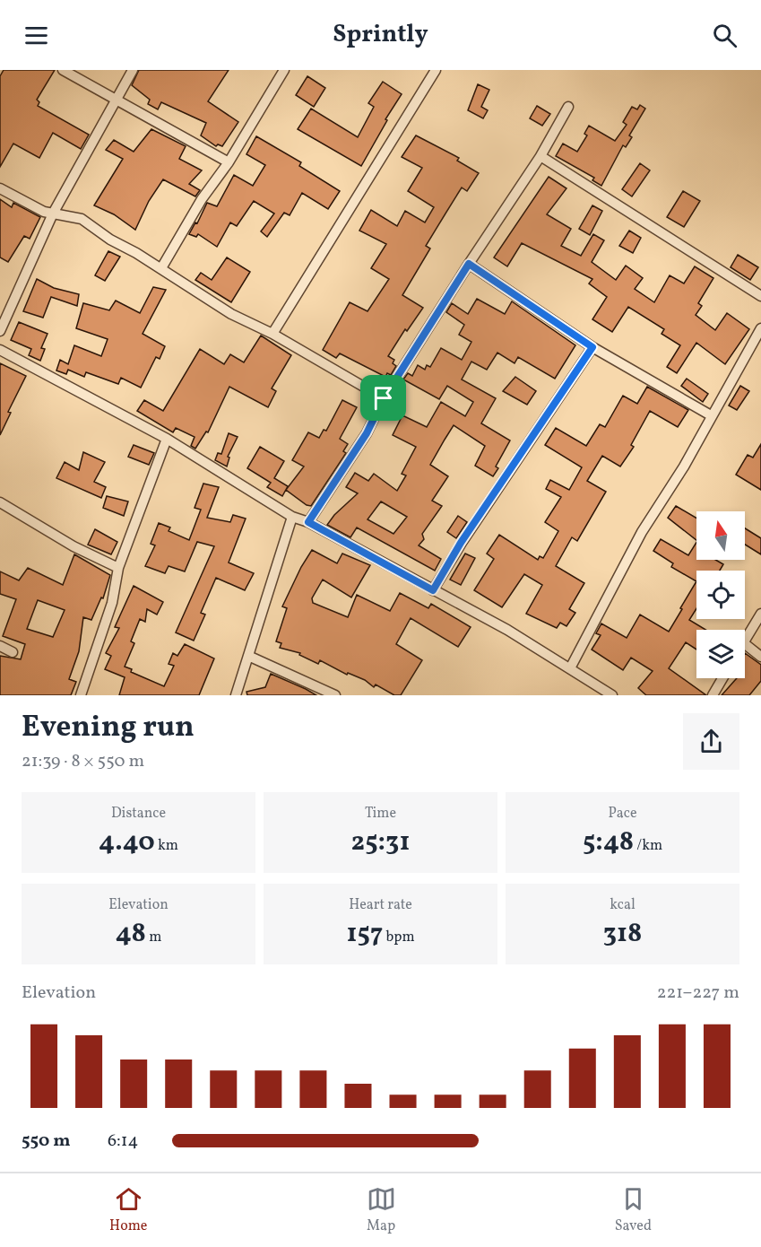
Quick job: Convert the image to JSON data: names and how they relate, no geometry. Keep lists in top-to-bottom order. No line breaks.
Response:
{"north":"top","page":{"header":"Sprintly","heading":["Evening run","21:39 · 8 × 550 m"],"stats":[["Distance","4.40 km"],["Time","25:31"],["Pace","5:48 /km"],["Elevation","48 m"],["Heart rate","157 bpm"],["kcal","318"]],"chart":["Elevation","221–227 m"],"list":[{"name":"550 m","note":"6:14"}],"tabs":["Home","Map","Saved"]}}
